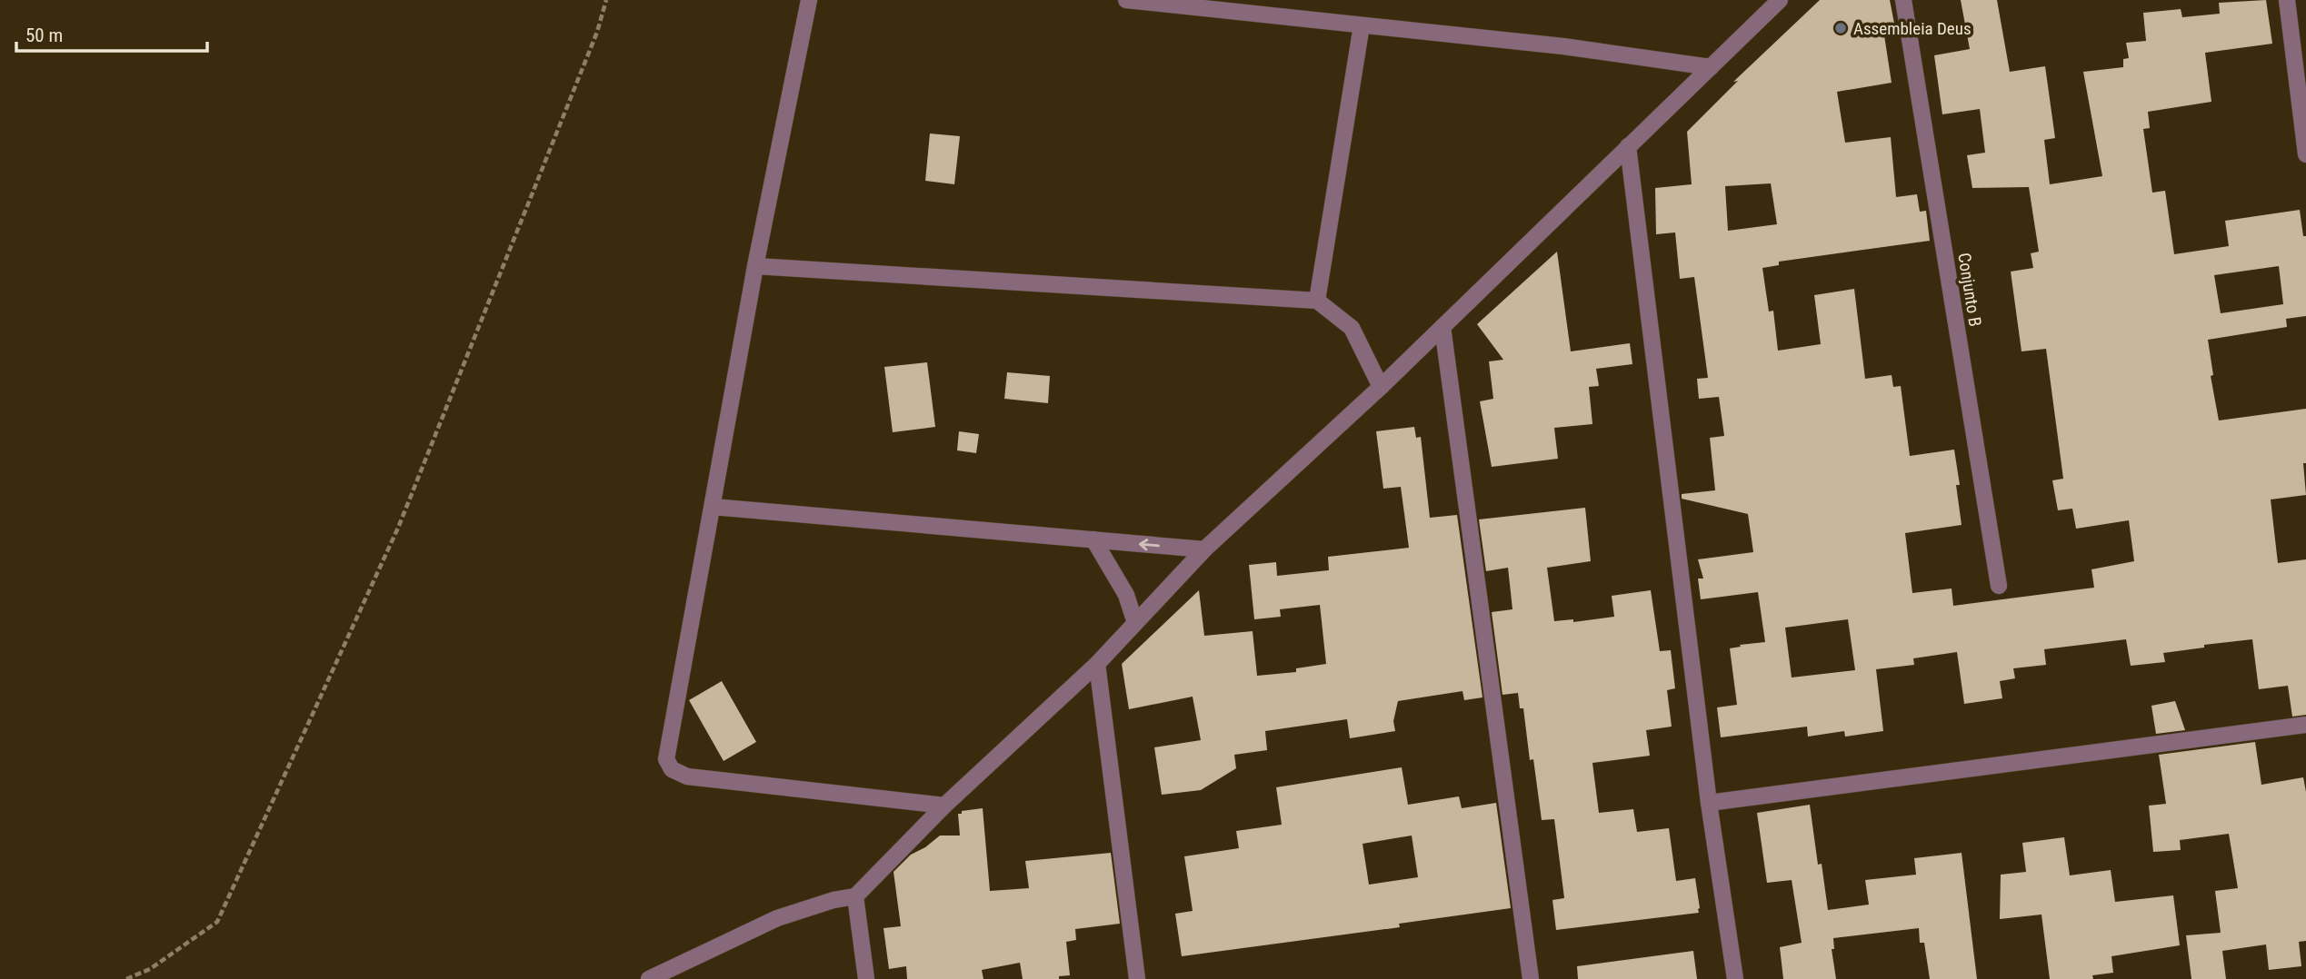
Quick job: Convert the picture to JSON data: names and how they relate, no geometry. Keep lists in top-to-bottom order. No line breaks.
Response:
{"streets":{"street":["Conjunto B"]},"places":["Assembleia Deus"],"scale_bar":"50 m"}
